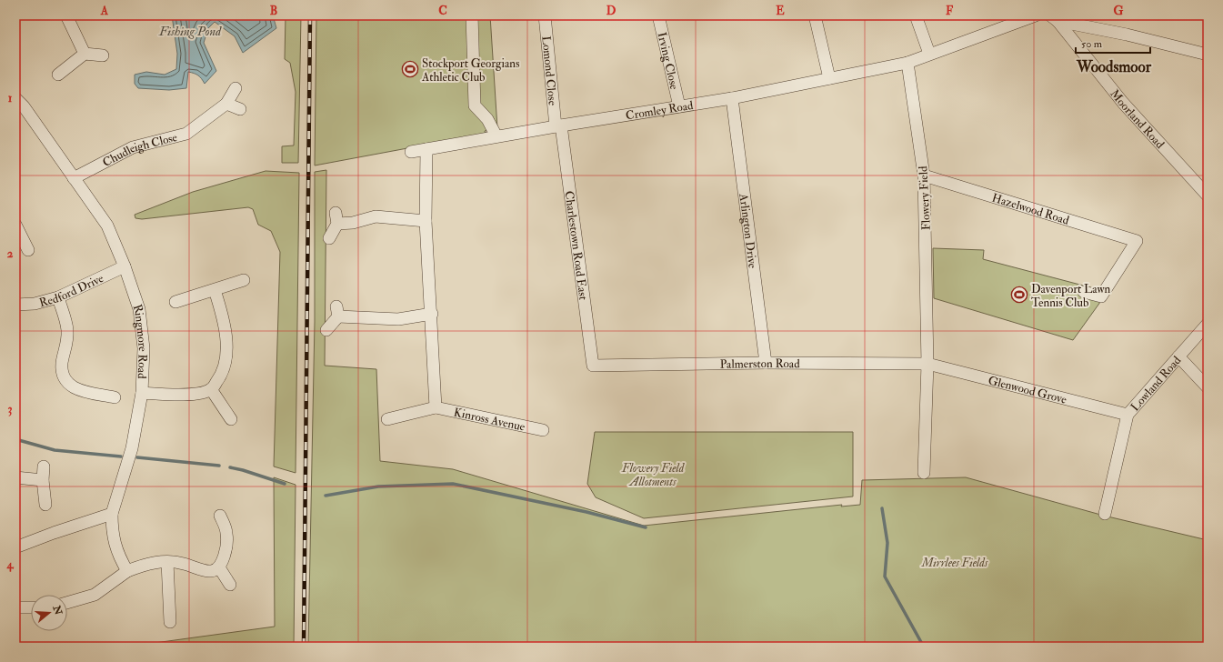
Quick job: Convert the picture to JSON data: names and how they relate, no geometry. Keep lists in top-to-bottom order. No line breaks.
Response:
{"streets":{"street":["Irving Close","Lomond Close","Cromley Road","Moorland Road","Chudleigh Close","Flowery Field","Hazelwood Road","Arlington Drive","Charlestown Road East","Redford Drive","Ringmore Road","Palmerston Road","Lowland Road","Glenwood Grove","Kinross Avenue"]},"crossings":[["Irving Close","Cromley Road"],["Lomond Close","Cromley Road"],["Lomond Close","Charlestown Road East"],["Cromley Road","Flowery Field"],["Cromley Road","Arlington Drive"],["Cromley Road","Charlestown Road East"],["Chudleigh Close","Ringmore Road"],["Flowery Field","Hazelwood Road"],["Flowery Field","Palmerston Road"],["Flowery Field","Glenwood Grove"],["Arlington Drive","Palmerston Road"],["Charlestown Road East","Palmerston Road"],["Redford Drive","Ringmore Road"],["Palmerston Road","Glenwood Grove"],["Lowland Road","Glenwood Grove"]],"districts":["Woodsmoor"],"water":["Fishing Pond"],"parks":["Flowery Field Allotments","Mirrlees Fields"],"places":{"sports":["Stockport Georgians Athletic Club","Davenport Lawn Tennis Club"]},"scale_bar":"50 m","north":"right","grid":{"columns":["A","B","C","D","E","F","G"],"rows":["1","2","3","4"]}}
